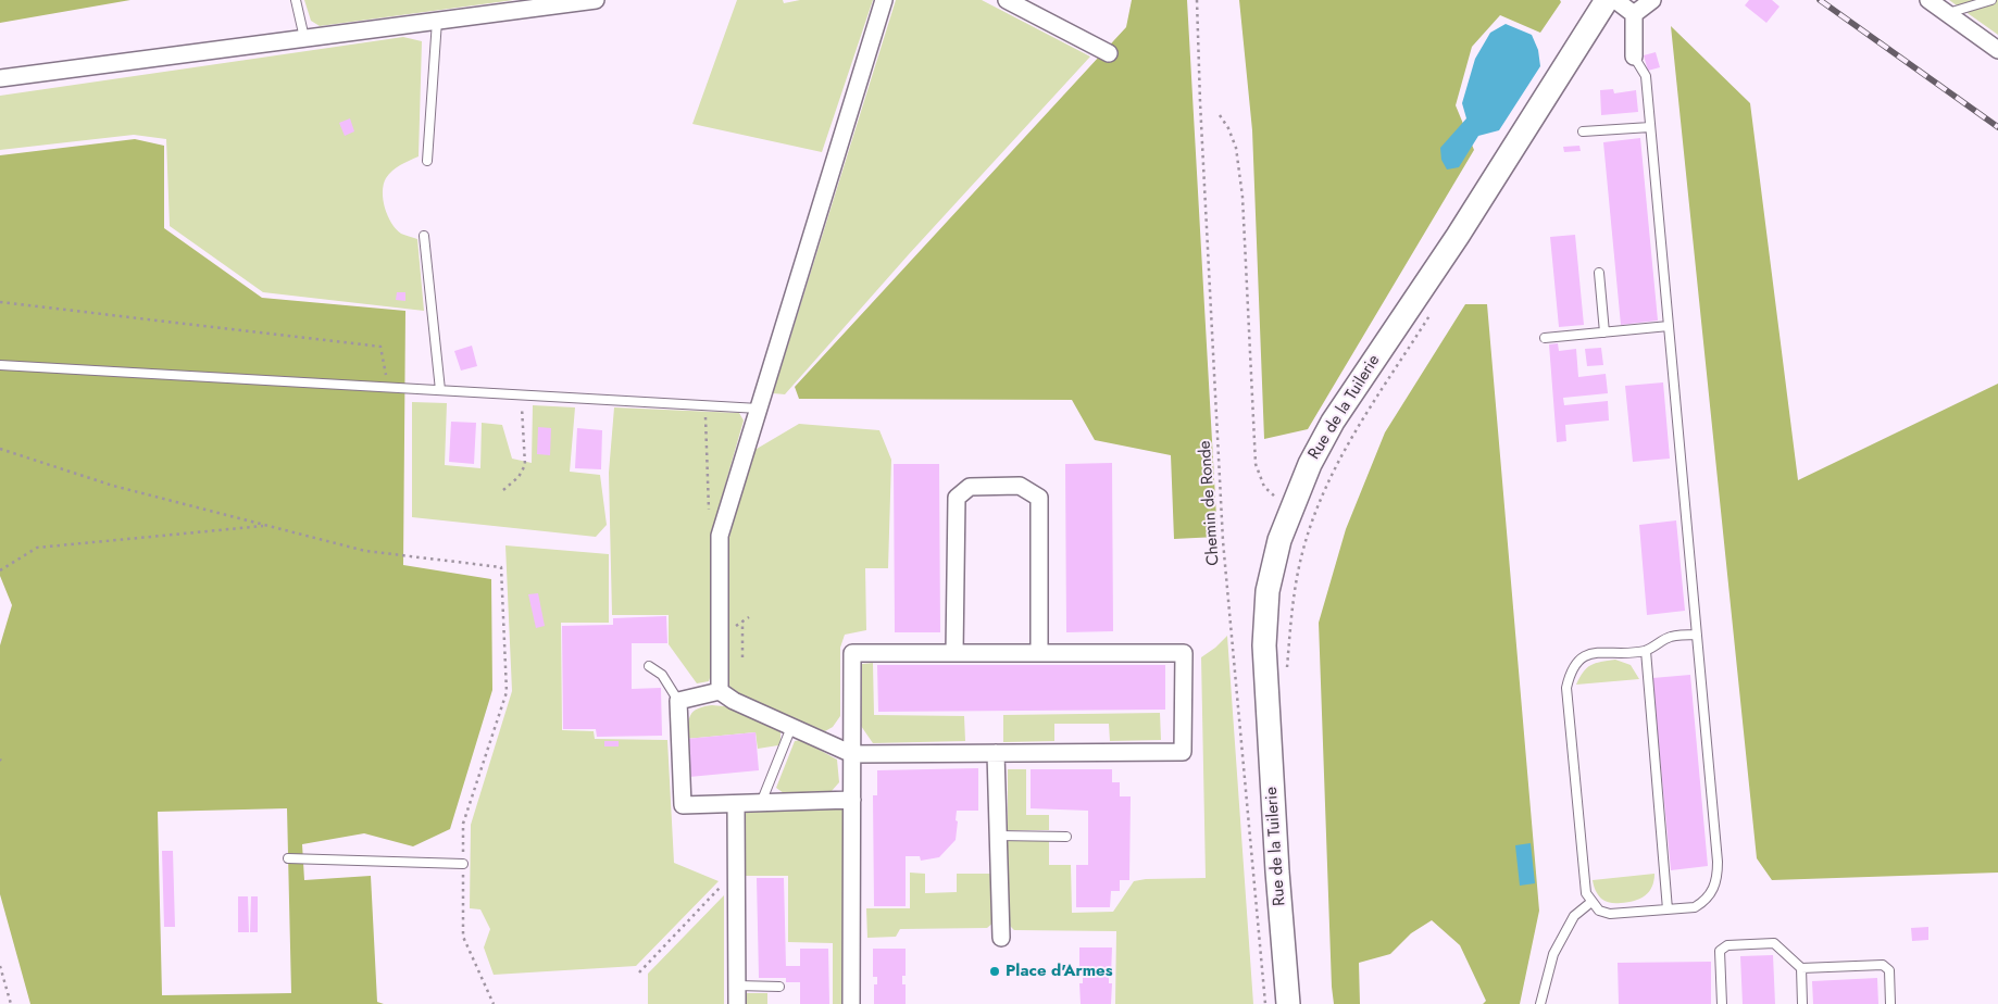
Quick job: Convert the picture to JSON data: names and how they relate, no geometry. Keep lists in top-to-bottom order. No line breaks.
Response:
{"streets":{"street":["Rue de la Tuilerie"],"path":["Chemin de Ronde"]},"places":["Place d'Armes"]}
